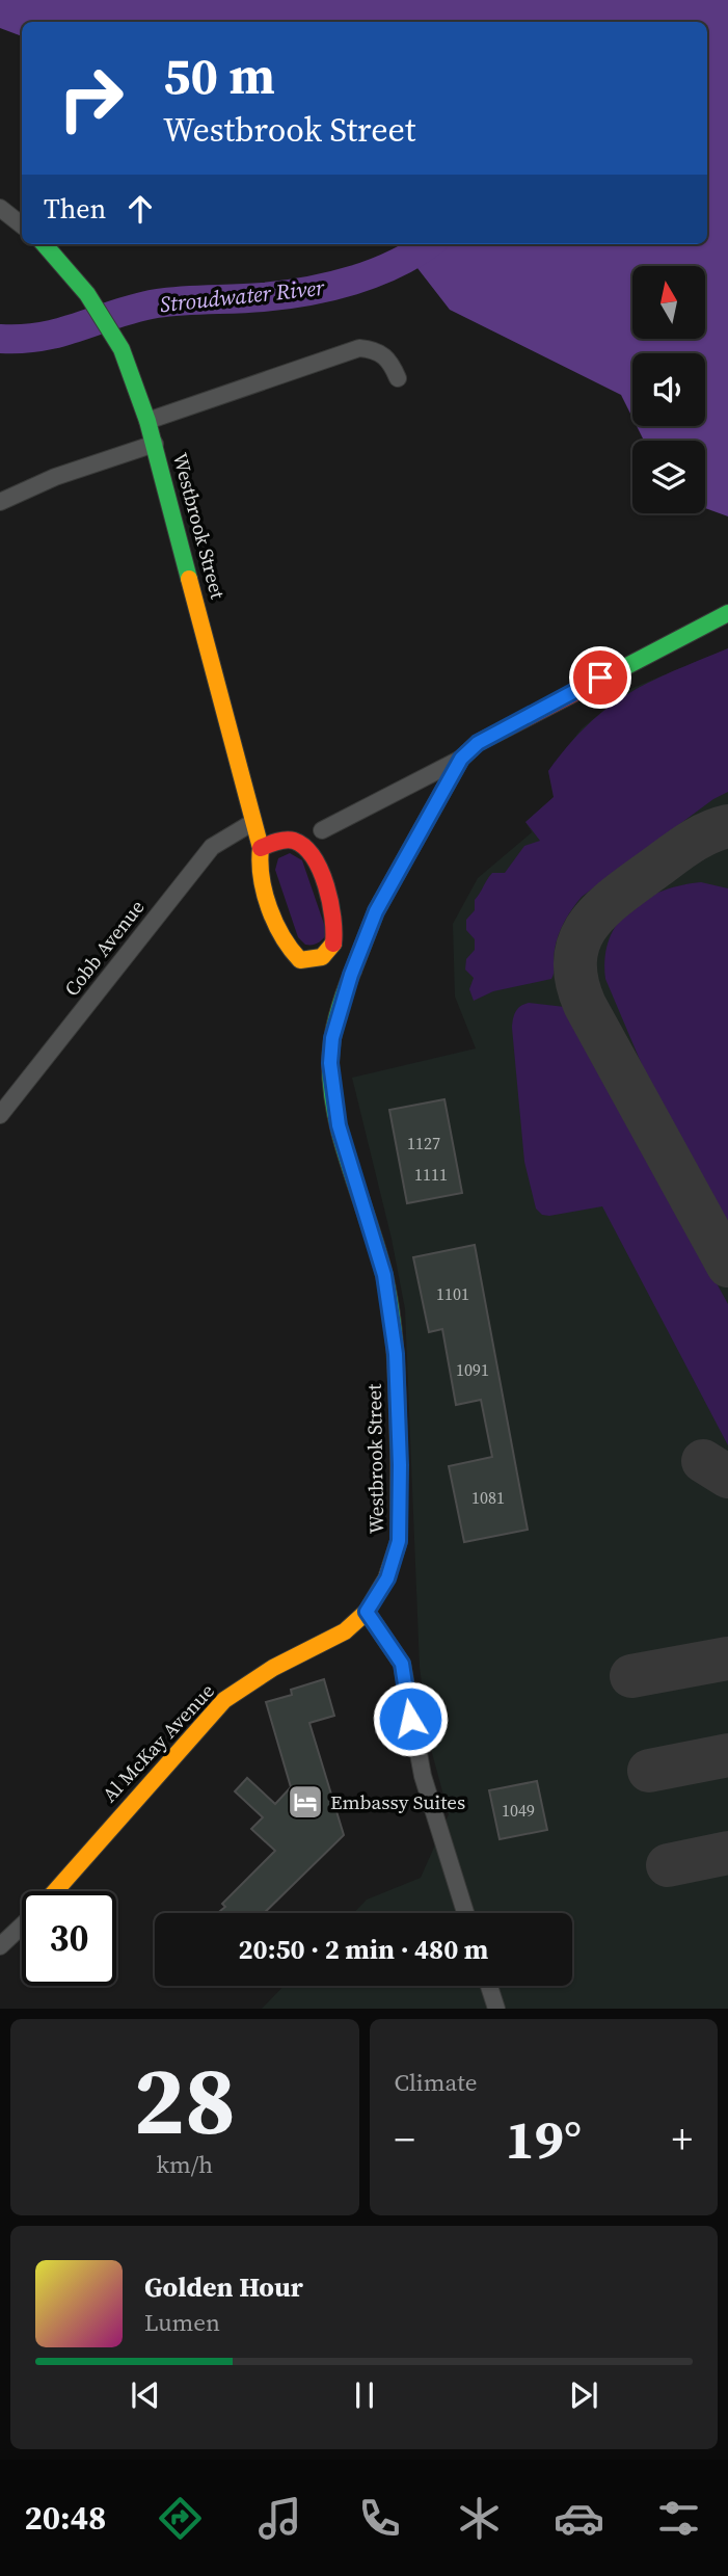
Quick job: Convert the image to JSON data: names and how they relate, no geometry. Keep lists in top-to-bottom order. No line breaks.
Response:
{"streets":{"street":["Westbrook Street","Cobb Avenue","Al McKay Avenue"]},"crossings":[["Westbrook Street","Cobb Avenue"],["Westbrook Street","Al McKay Avenue"]],"water":["Stroudwater River"],"places":{"hotel":["Embassy Suites"]},"house_numbers":["1127","1111","1101","1091","1081","1049"],"north":"top","page":{"turn":["50 m","Westbrook Street"],"then":"Then","limit":"30","trip":"20:50 · 2 min · 480 m","tile":[["28","km/h"],"Climate"],"heat":["−","19°","+"],"song":["Golden Hour","Lumen"],"tabs":"20:48"}}
